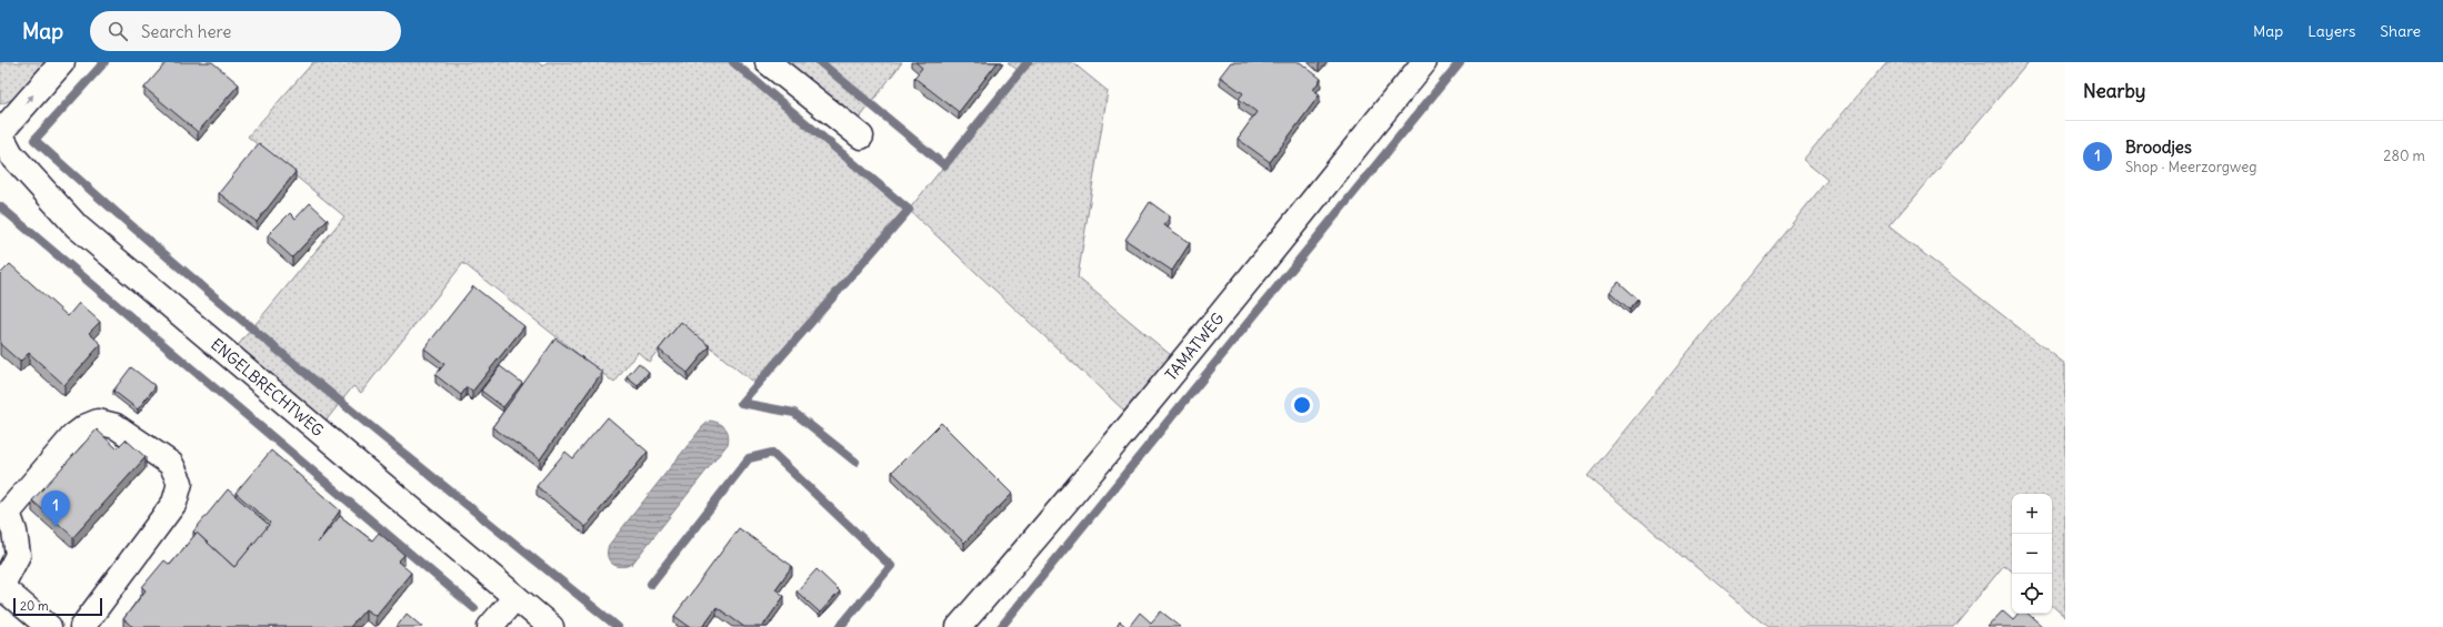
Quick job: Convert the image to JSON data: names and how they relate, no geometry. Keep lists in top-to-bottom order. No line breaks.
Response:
{"streets":{"street":["TAMATWEG","ENGELBRECHTWEG"]},"scale_bar":"20 m","page":{"header":"Map","search":"Search here","nav":["Map","Layers","Share"],"heading":"Nearby","list":[{"mark":"1","name":"Broodjes","note":"Shop · Meerzorgweg","value":"280 m"}],"pins":"1","map_buttons":["+","−"],"scale":"20 m"}}
